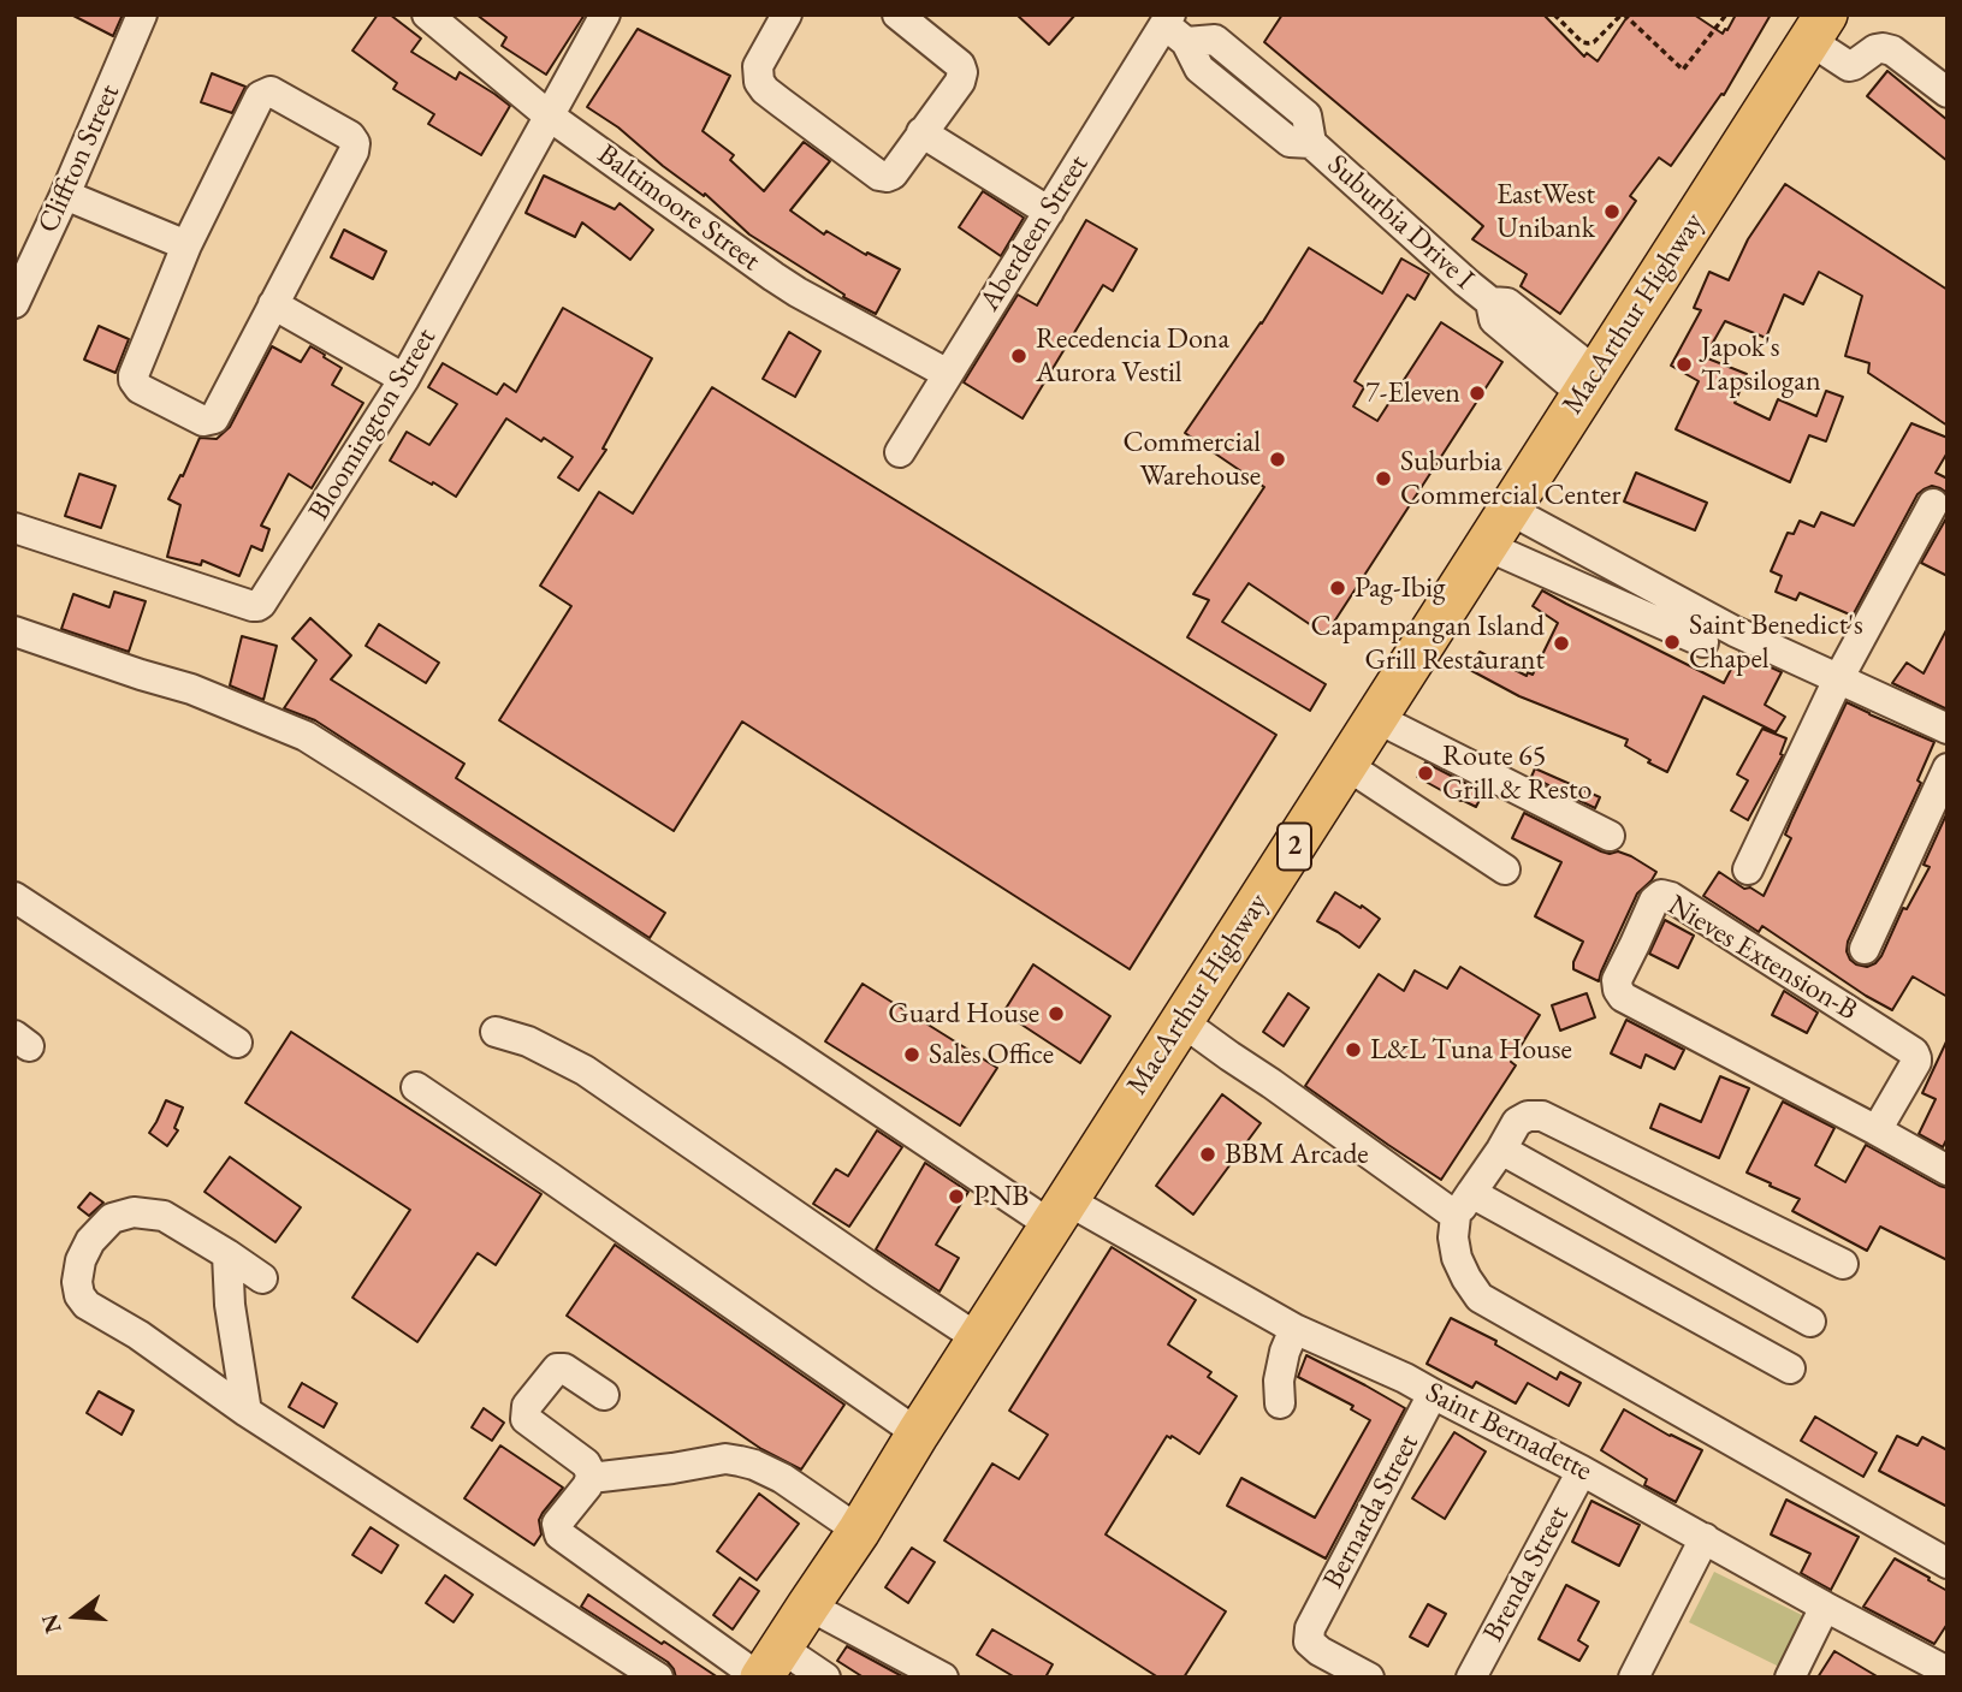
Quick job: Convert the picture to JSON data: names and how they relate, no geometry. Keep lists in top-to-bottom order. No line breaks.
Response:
{"streets":{"highway":["MacArthur Highway","2"],"street":["Cliffton Street","Baltimoore Street","Suburbia Drive I","Aberdeen Street","Bloomington Street","Nieves Extension-B","Saint Bernadette","Bernarda Street","Brenda Street"]},"crossings":[["Baltimoore Street","Aberdeen Street"],["Baltimoore Street","Bloomington Street"],["Suburbia Drive I","Aberdeen Street"],["Suburbia Drive I","MacArthur Highway"],["MacArthur Highway","Saint Bernadette"],["Saint Bernadette","Bernarda Street"],["Saint Bernadette","Brenda Street"]],"places":["EastWest Unibank","Recedencia Dona Aurora Vestil","Japok's Tapsilogan","7-Eleven","Commercial Warehouse","Suburbia Commercial Center","Pag-Ibig","Saint Benedict's Chapel","Capampangan Island Grill Restaurant","Route 65 Grill & Resto","Guard House","L&L Tuna House","Sales Office","BBM Arcade","PNB"],"north":"left"}
